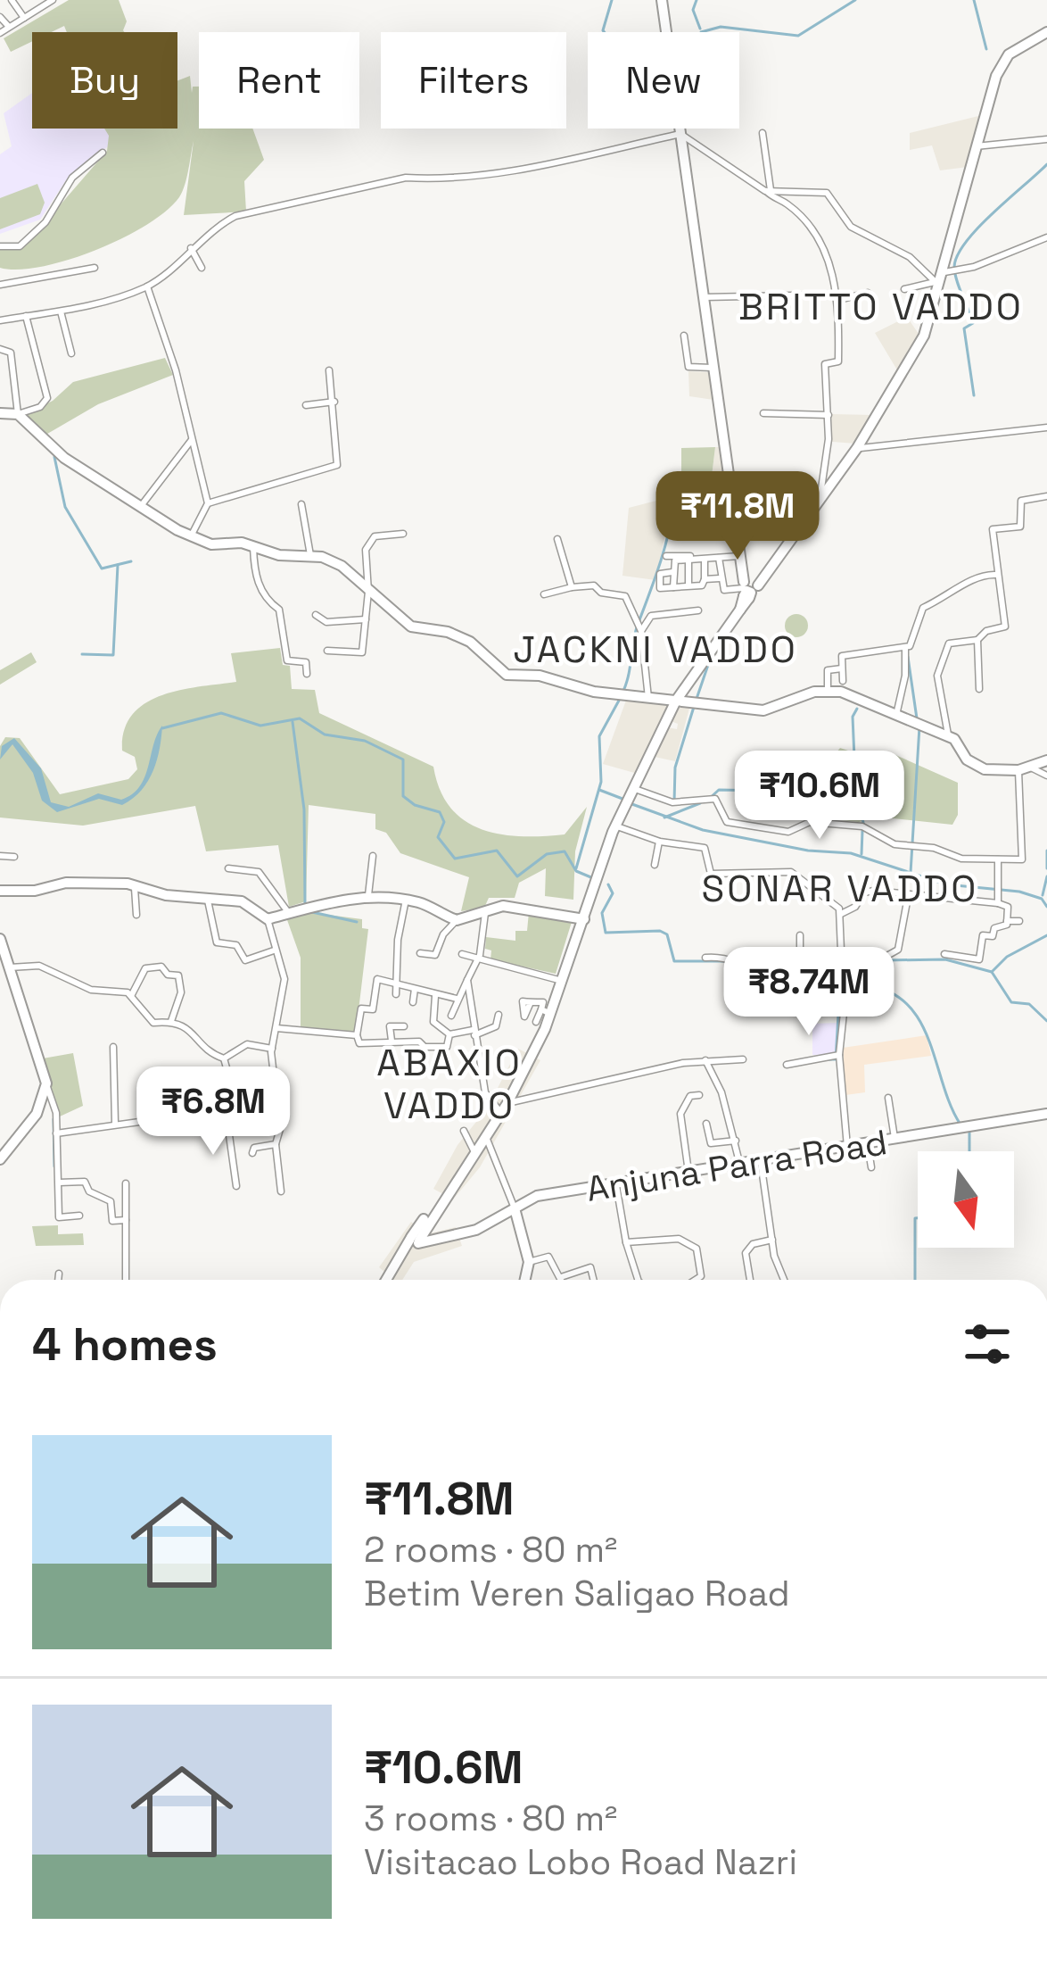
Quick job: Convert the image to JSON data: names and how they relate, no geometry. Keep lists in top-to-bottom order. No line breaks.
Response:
{"streets":{"street":["Anjuna Parra Road"]},"districts":["BRITTO VADDO","JACKNI VADDO","SONAR VADDO","ABAXIO VADDO"],"north":"bottom","page":{"chip":["Buy","Rent","Filters","New"],"price":["₹11.8M","₹10.6M","₹8.74M","₹6.8M"],"heading":"4 homes","list":[{"name":"₹11.8M","note":"2 rooms · 80 m² · Betim Veren Saligao Road"},{"name":"₹10.6M","note":"3 rooms · 80 m² · Visitacao Lobo Road Nazri"}]}}
